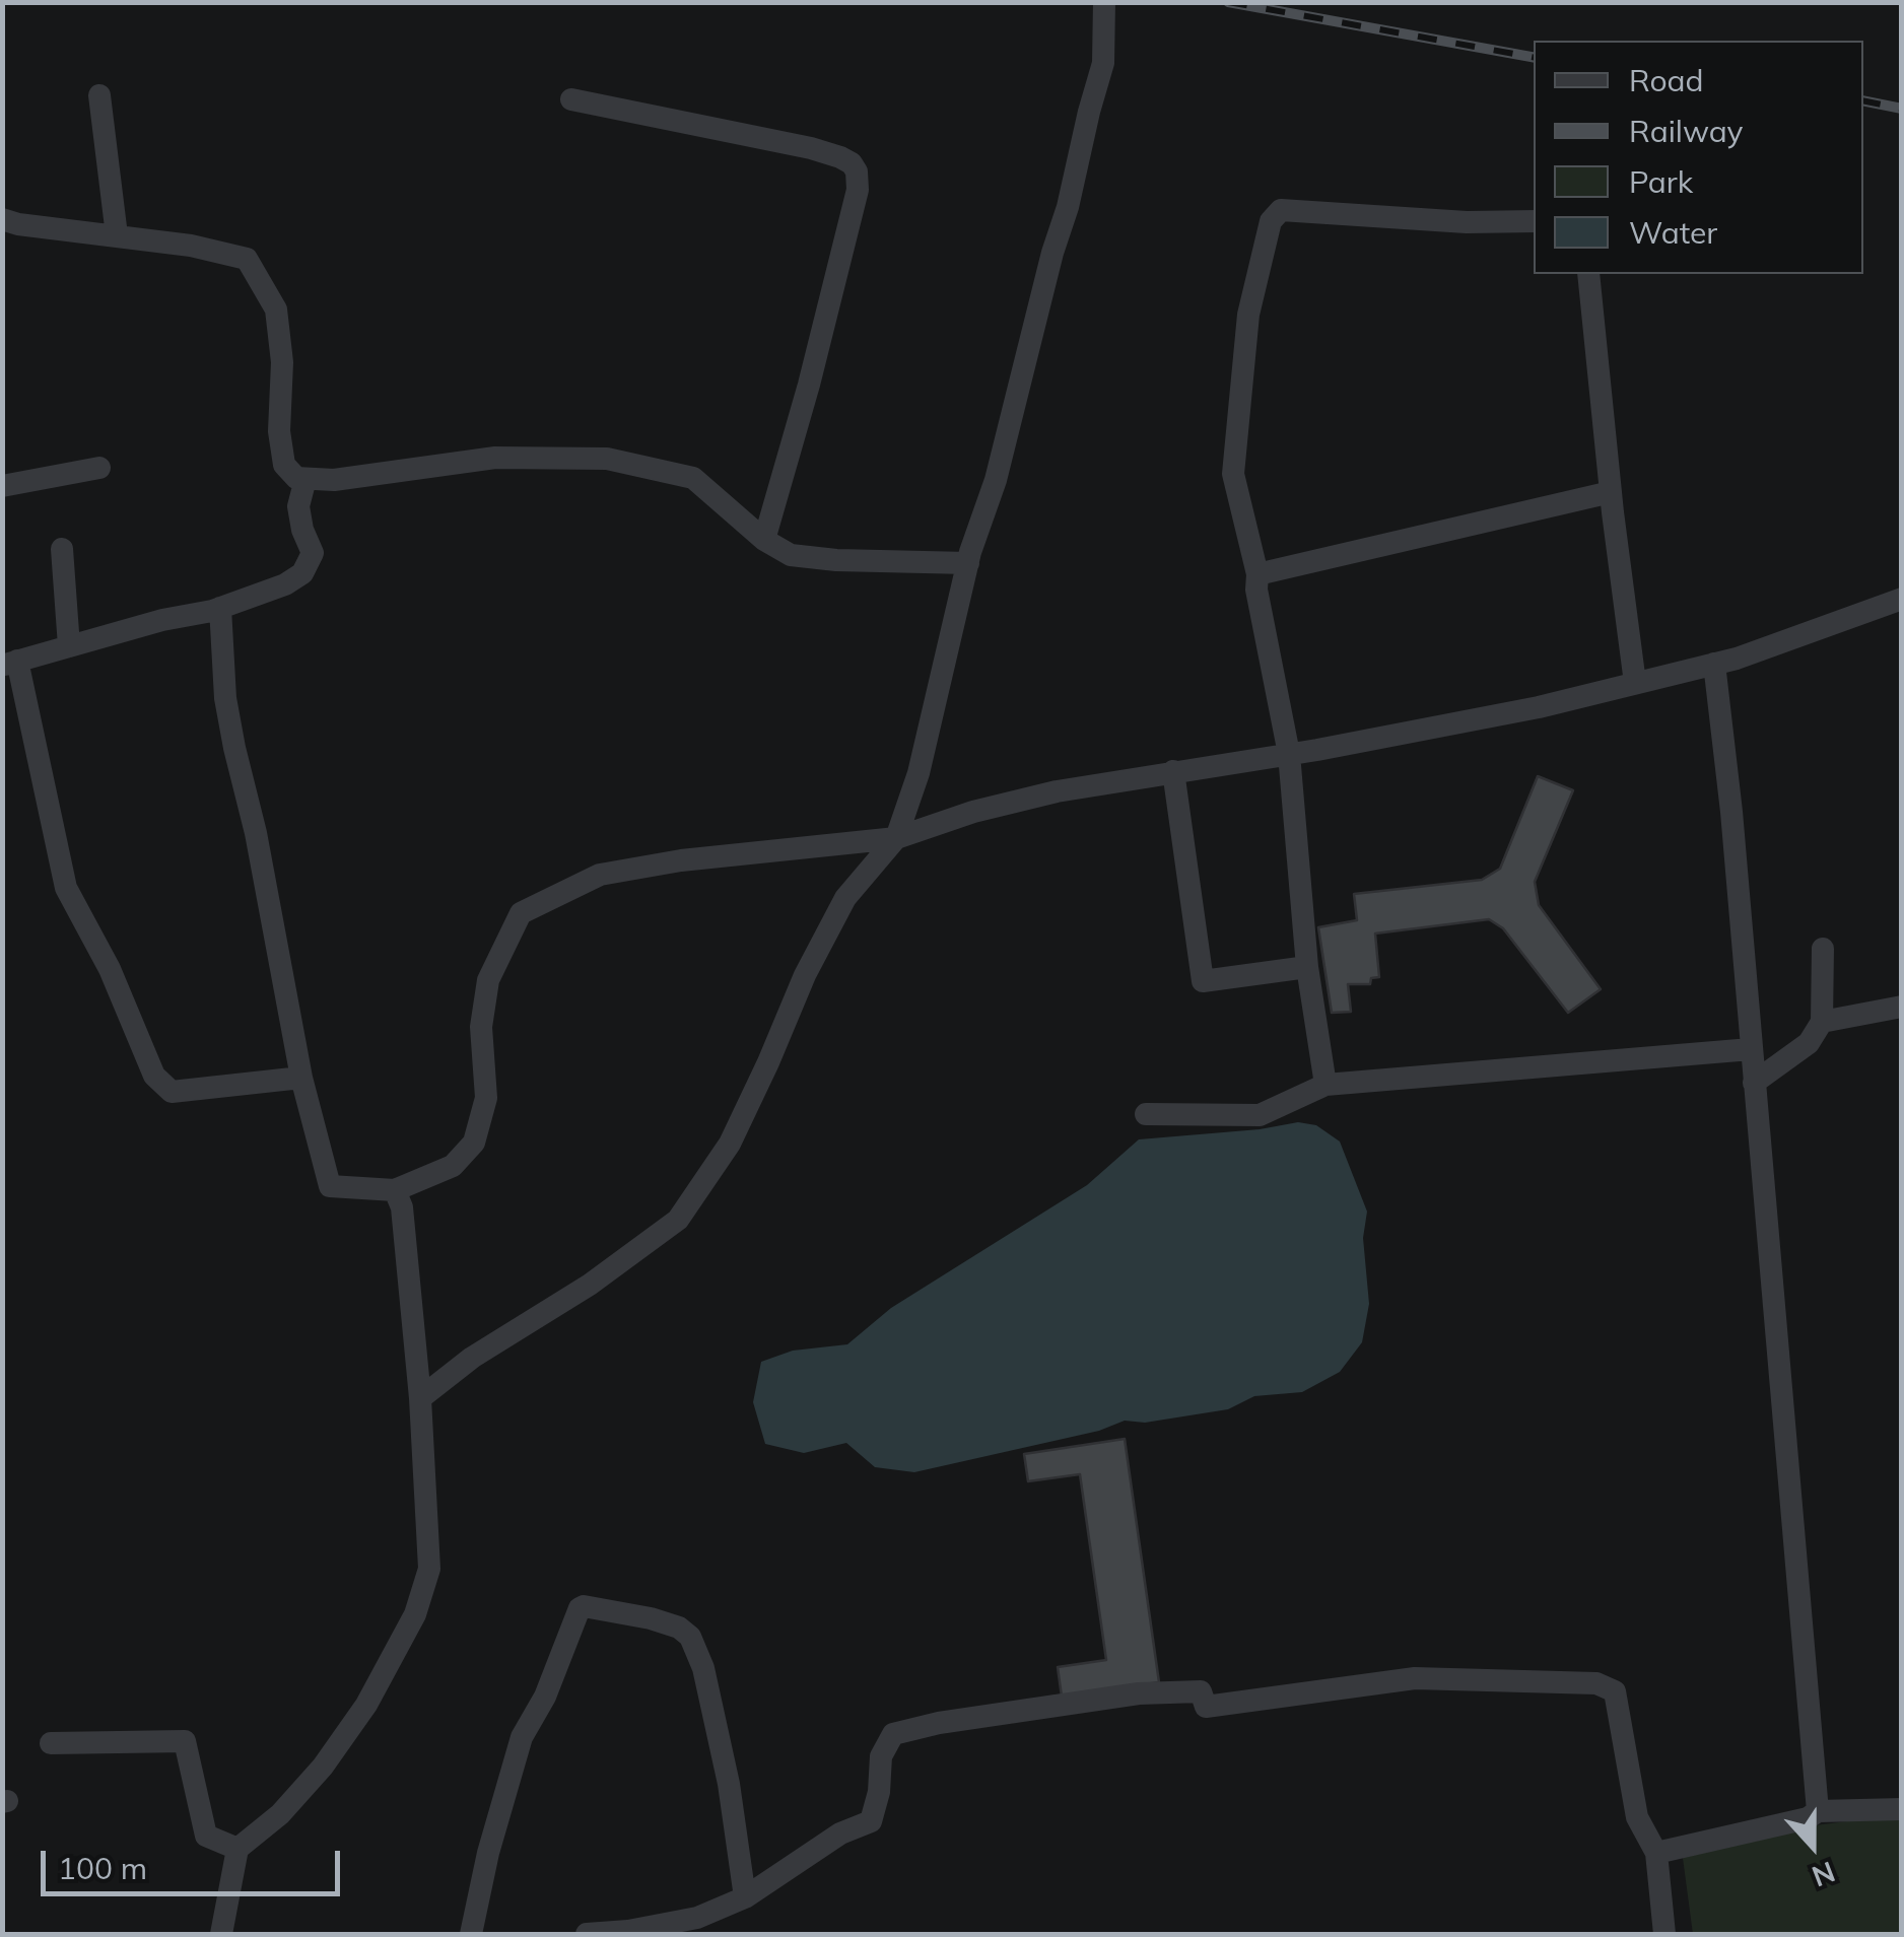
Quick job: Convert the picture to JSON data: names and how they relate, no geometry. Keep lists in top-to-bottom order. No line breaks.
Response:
{"legend":["Road","Railway","Park","Water"],"scale_bar":"100 m","north":"bottom"}
